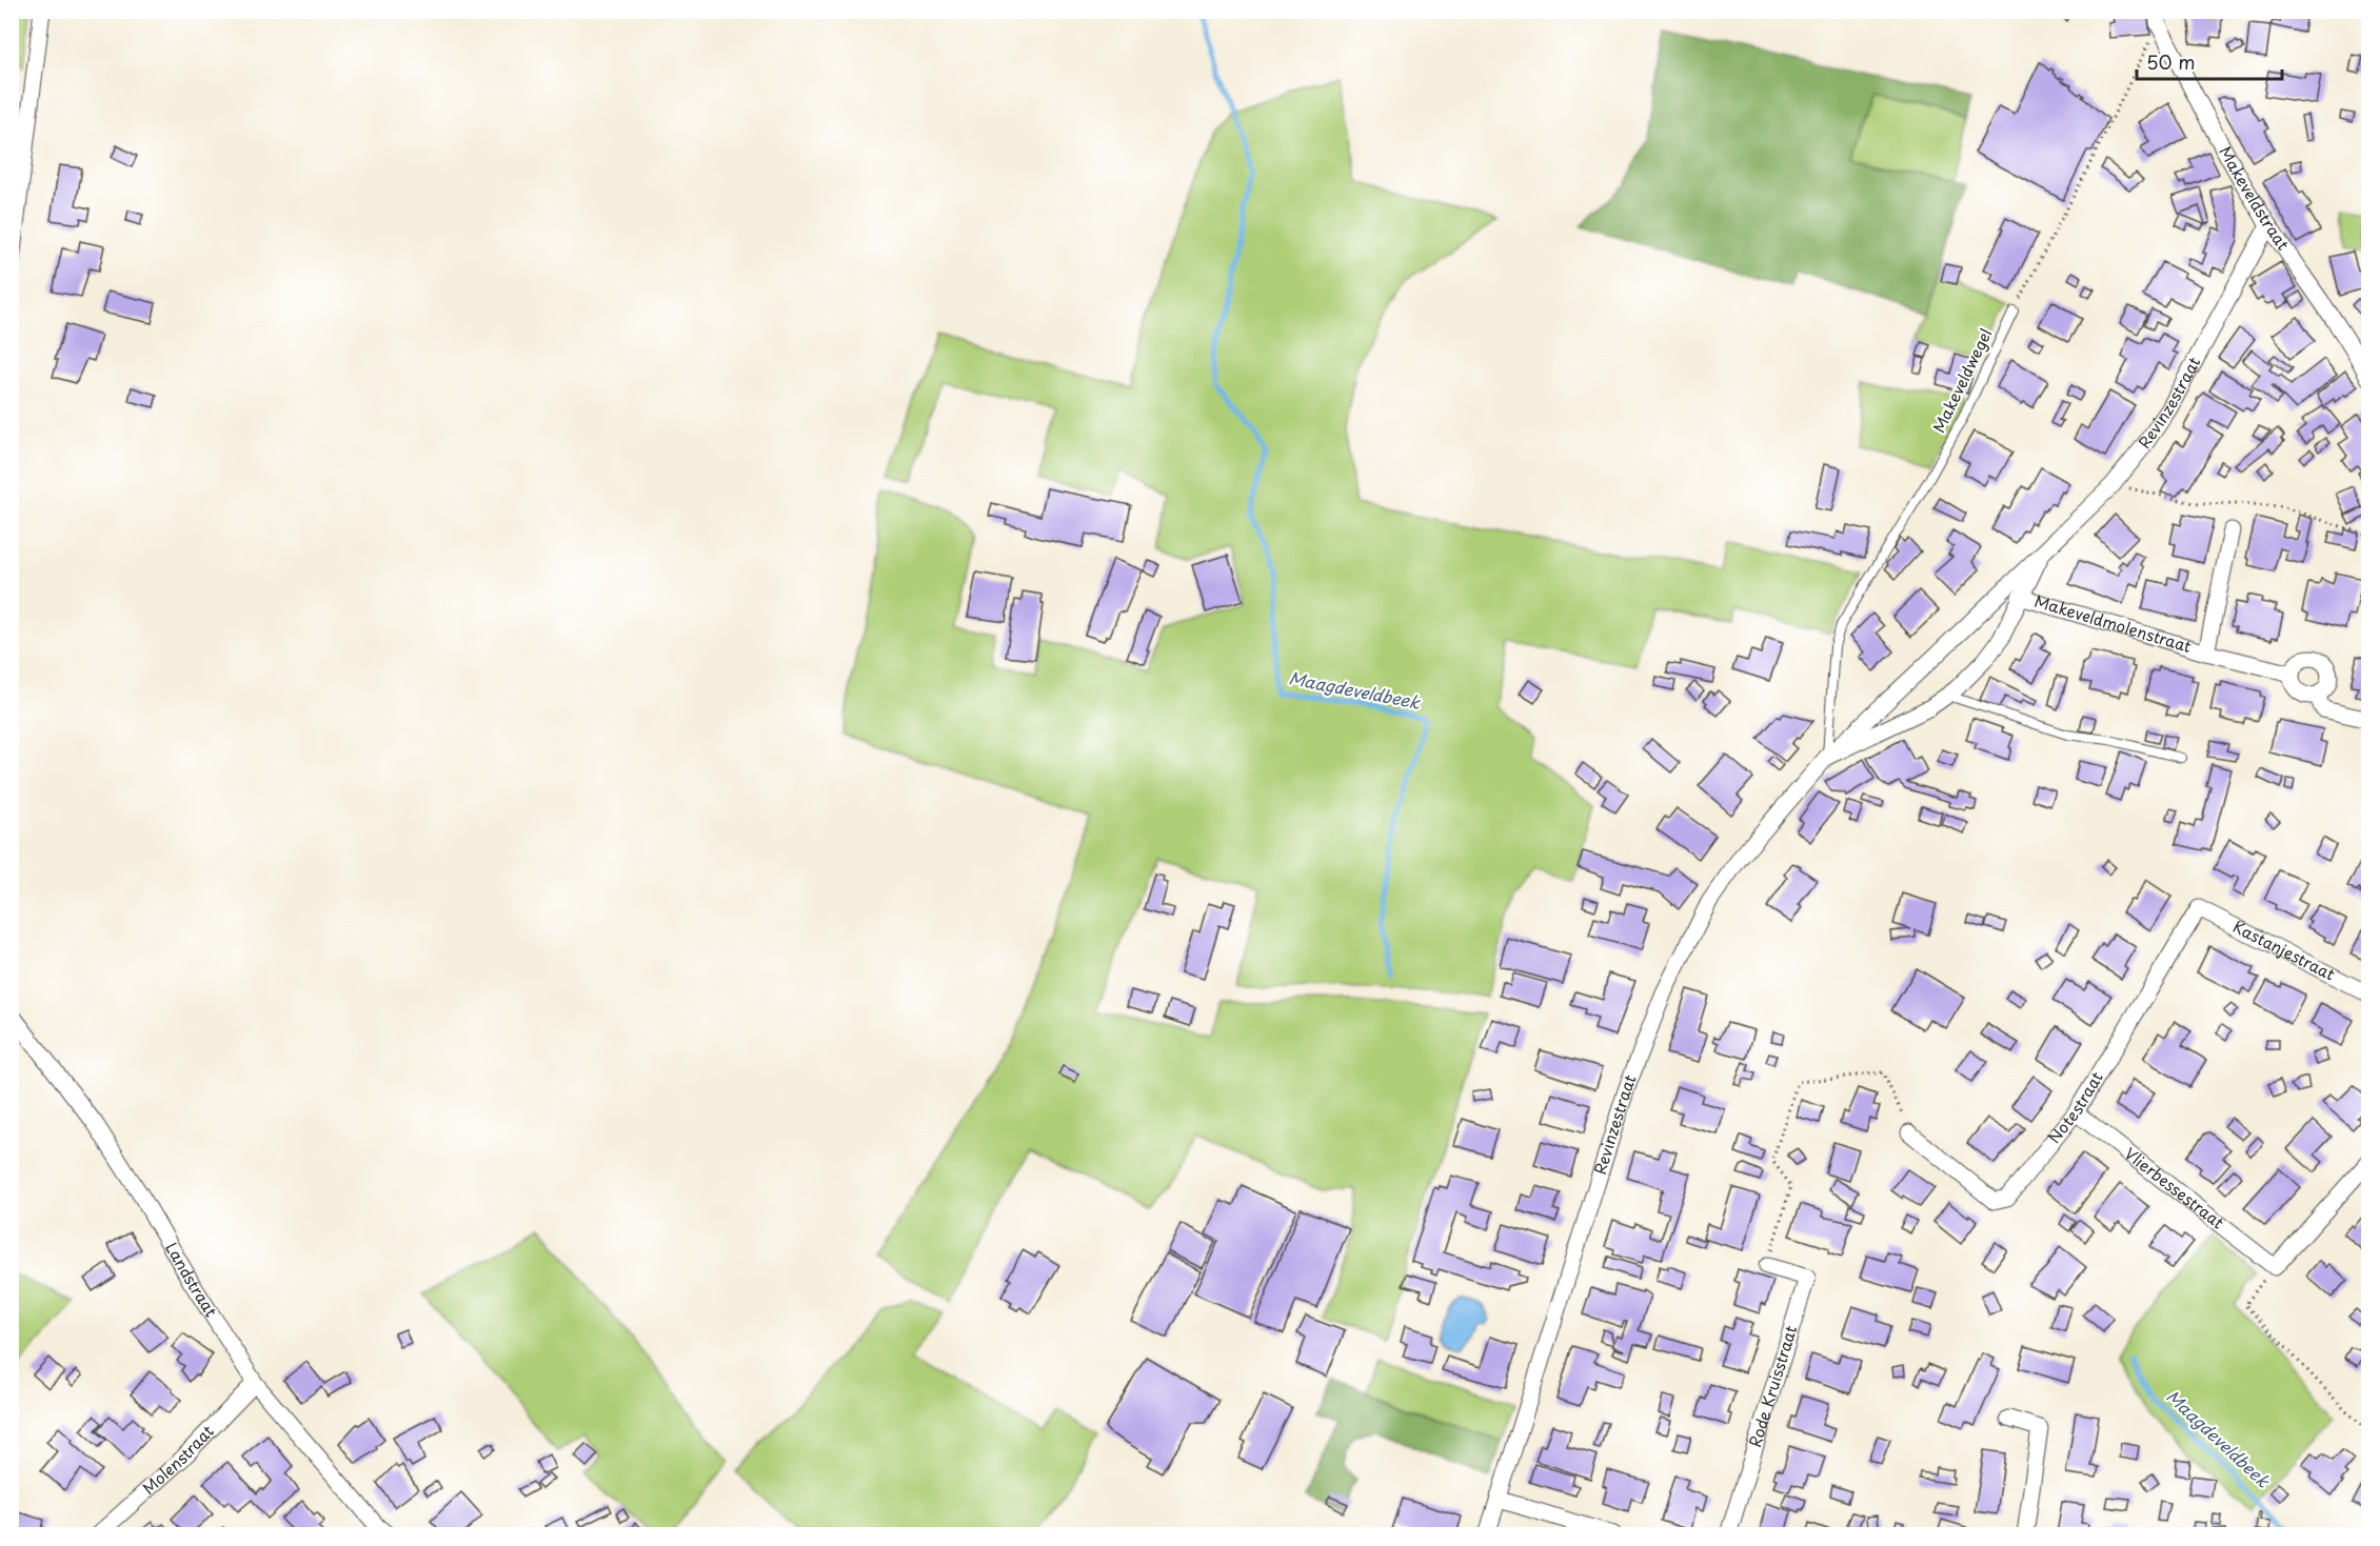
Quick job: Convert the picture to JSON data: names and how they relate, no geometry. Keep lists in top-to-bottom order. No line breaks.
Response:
{"streets":{"street":["Makeveldstraat","Revinzestraat","Makeveldmolenstraat","Kastanjestraat","Notestraat","Vlierbessestraat","Landstraat","Rode Kruisstraat","Molenstraat"],"lane":["Makeveldwegel"]},"crossings":[["Makeveldstraat","Revinzestraat"],["Makeveldwegel","Revinzestraat"],["Revinzestraat","Makeveldmolenstraat"],["Kastanjestraat","Notestraat"],["Notestraat","Vlierbessestraat"],["Landstraat","Molenstraat"]],"water":["Maagdeveldbeek"],"scale_bar":"50 m"}
